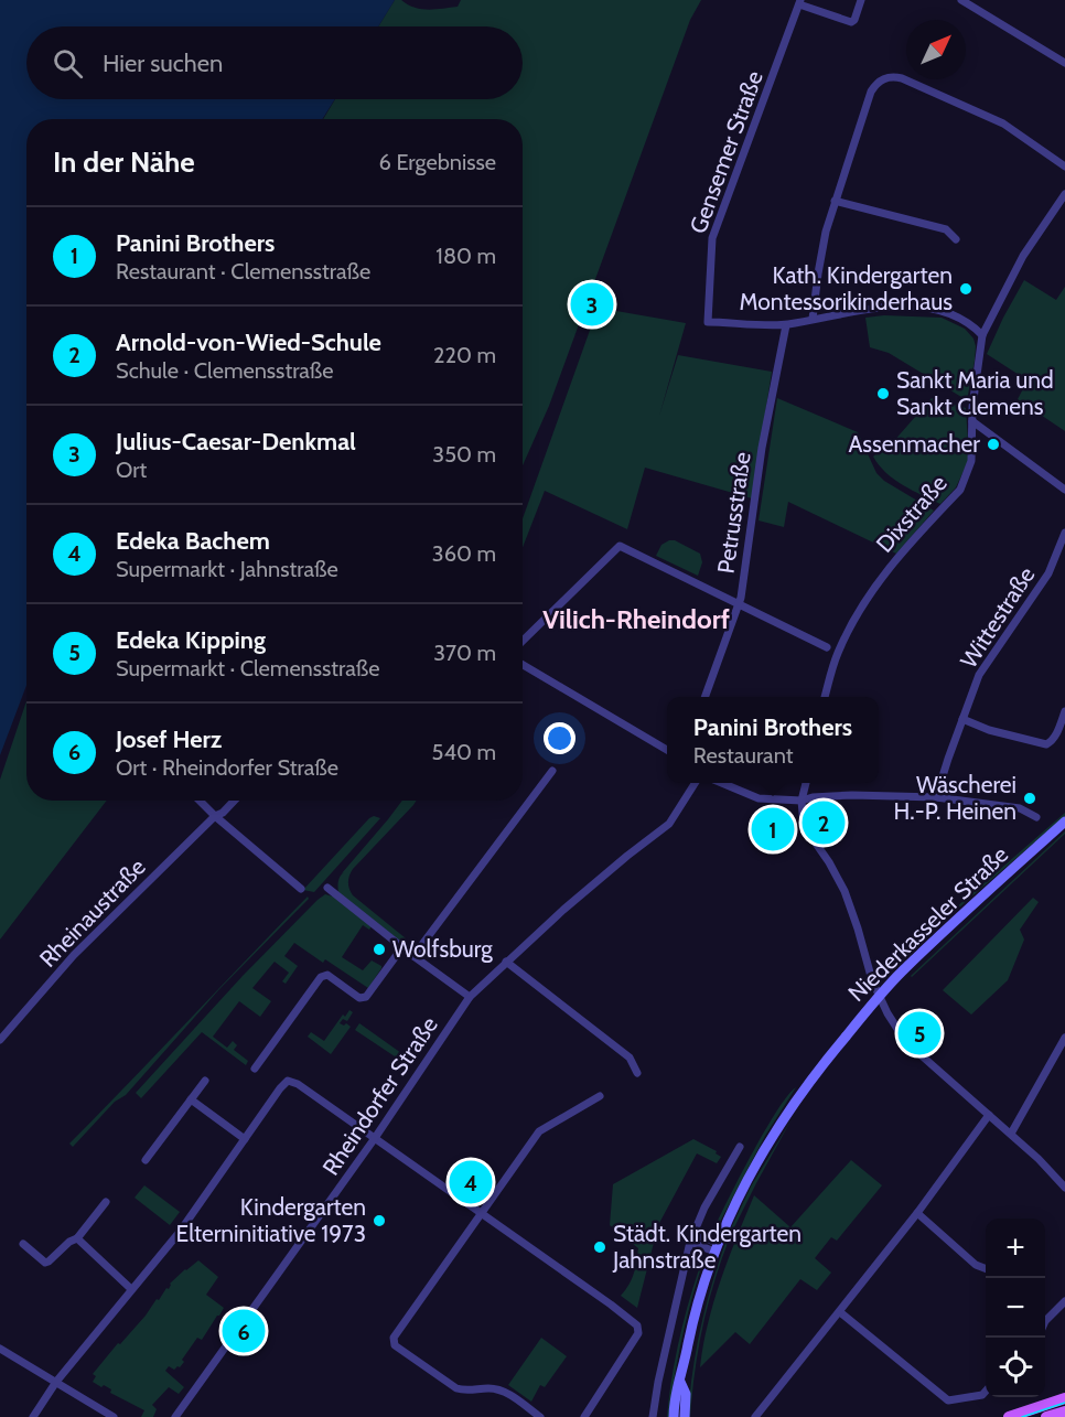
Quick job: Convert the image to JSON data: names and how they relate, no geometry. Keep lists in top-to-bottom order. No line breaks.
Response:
{"streets":{"main road":["Niederkasseler Straße"],"street":["Gensemer Straße","Petrusstraße","Dixstraße","Wittestraße","Rheinaustraße","Rheindorfer Straße"]},"crossings":[["Gensemer Straße","Petrusstraße"]],"districts":["Vilich-Rheindorf"],"places":["Kath. Kindergarten Montessorikinderhaus","Sankt Maria und Sankt Clemens","Assenmacher","Wäscherei H.-P. Heinen","Wolfsburg","Kindergarten Elterninitiative 1973","Städt. Kindergarten Jahnstraße"],"north":"top right","page":{"search":"Hier suchen","heading":["In der Nähe","6 Ergebnisse"],"list":[{"mark":"1","name":"Panini Brothers","note":"Restaurant · Clemensstraße","value":"180 m"},{"mark":"2","name":"Arnold-von-Wied-Schule","note":"Schule · Clemensstraße","value":"220 m"},{"mark":"3","name":"Julius-Caesar-Denkmal","note":"Ort","value":"350 m"},{"mark":"4","name":"Edeka Bachem","note":"Supermarkt · Jahnstraße","value":"360 m"},{"mark":"5","name":"Edeka Kipping","note":"Supermarkt · Clemensstraße","value":"370 m"},{"mark":"6","name":"Josef Herz","note":"Ort · Rheindorfer Straße","value":"540 m"}],"pins":["3","2","1","5","4","6"],"popup":["Panini Brothers","Restaurant"],"map_buttons":["+","−"]}}
